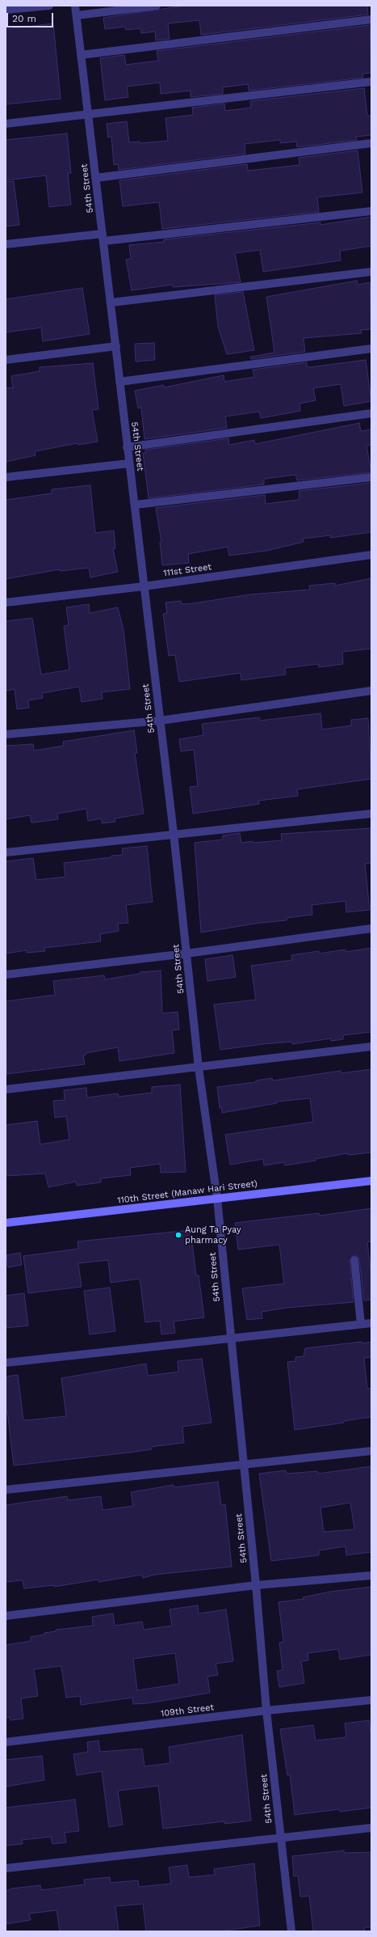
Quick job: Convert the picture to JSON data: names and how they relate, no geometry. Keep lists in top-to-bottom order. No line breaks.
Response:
{"streets":{"main road":["110th Street (Manaw Hari Street)"],"street":["54th Street","111st Street","109th Street"]},"crossings":[["54th Street","111st Street"],["54th Street","110th Street (Manaw Hari Street)"],["54th Street","109th Street"]],"places":["Aung Ta Pyay pharmacy"],"scale_bar":"20 m"}
